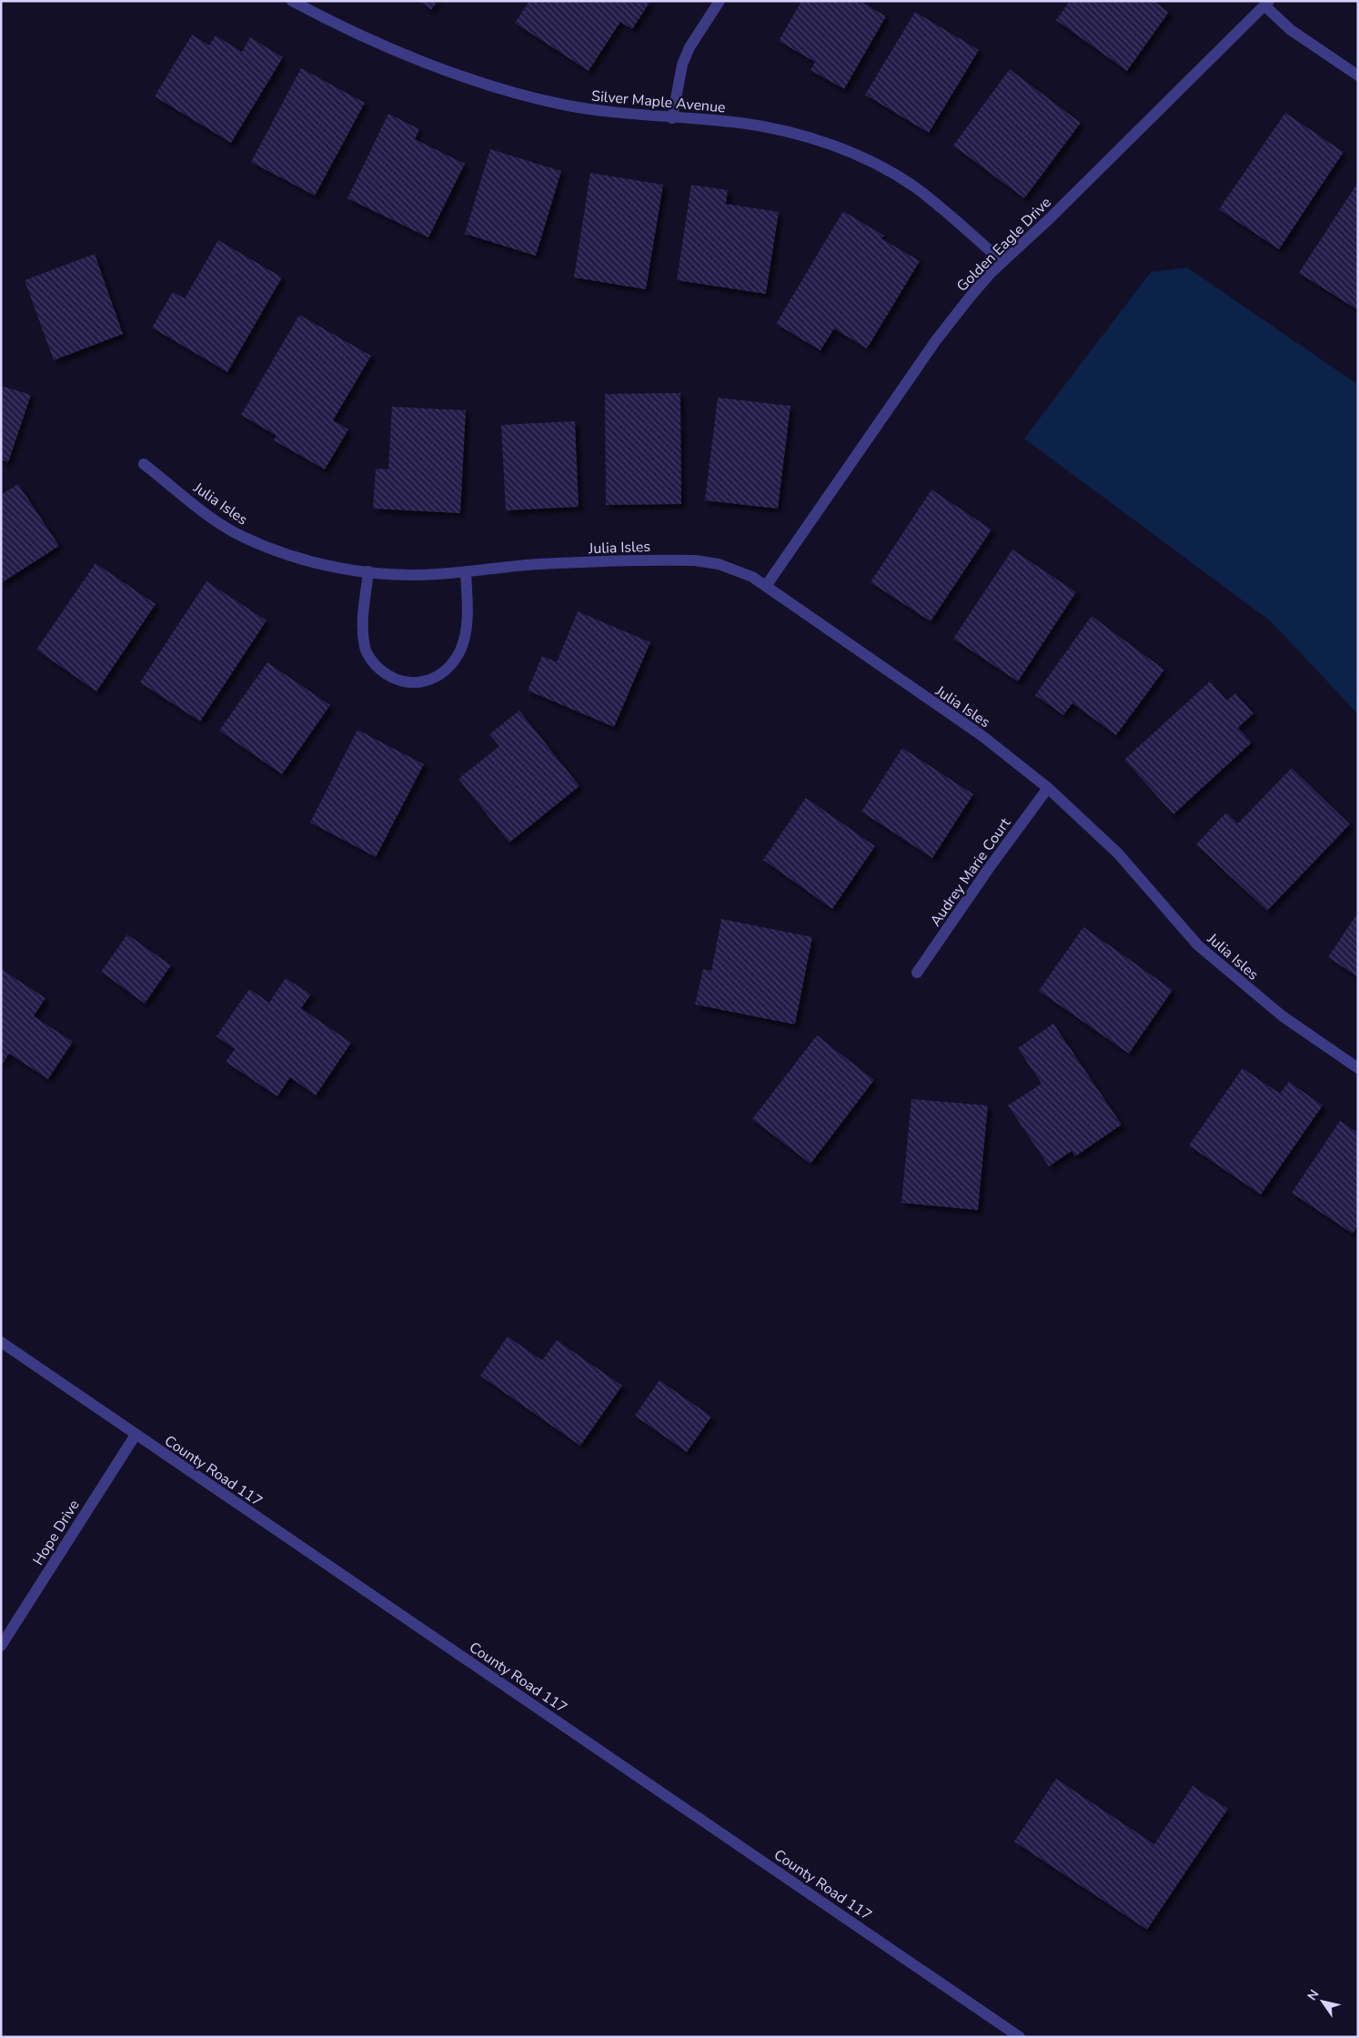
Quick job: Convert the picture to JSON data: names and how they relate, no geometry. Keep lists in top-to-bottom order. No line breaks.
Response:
{"streets":{"street":["Silver Maple Avenue","Golden Eagle Drive","Julia Isles","Audrey Marie Court","County Road 117","Hope Drive"]},"crossings":[["Silver Maple Avenue","Golden Eagle Drive"],["Golden Eagle Drive","Julia Isles"],["Julia Isles","Audrey Marie Court"],["County Road 117","Hope Drive"]],"north":"top left"}
